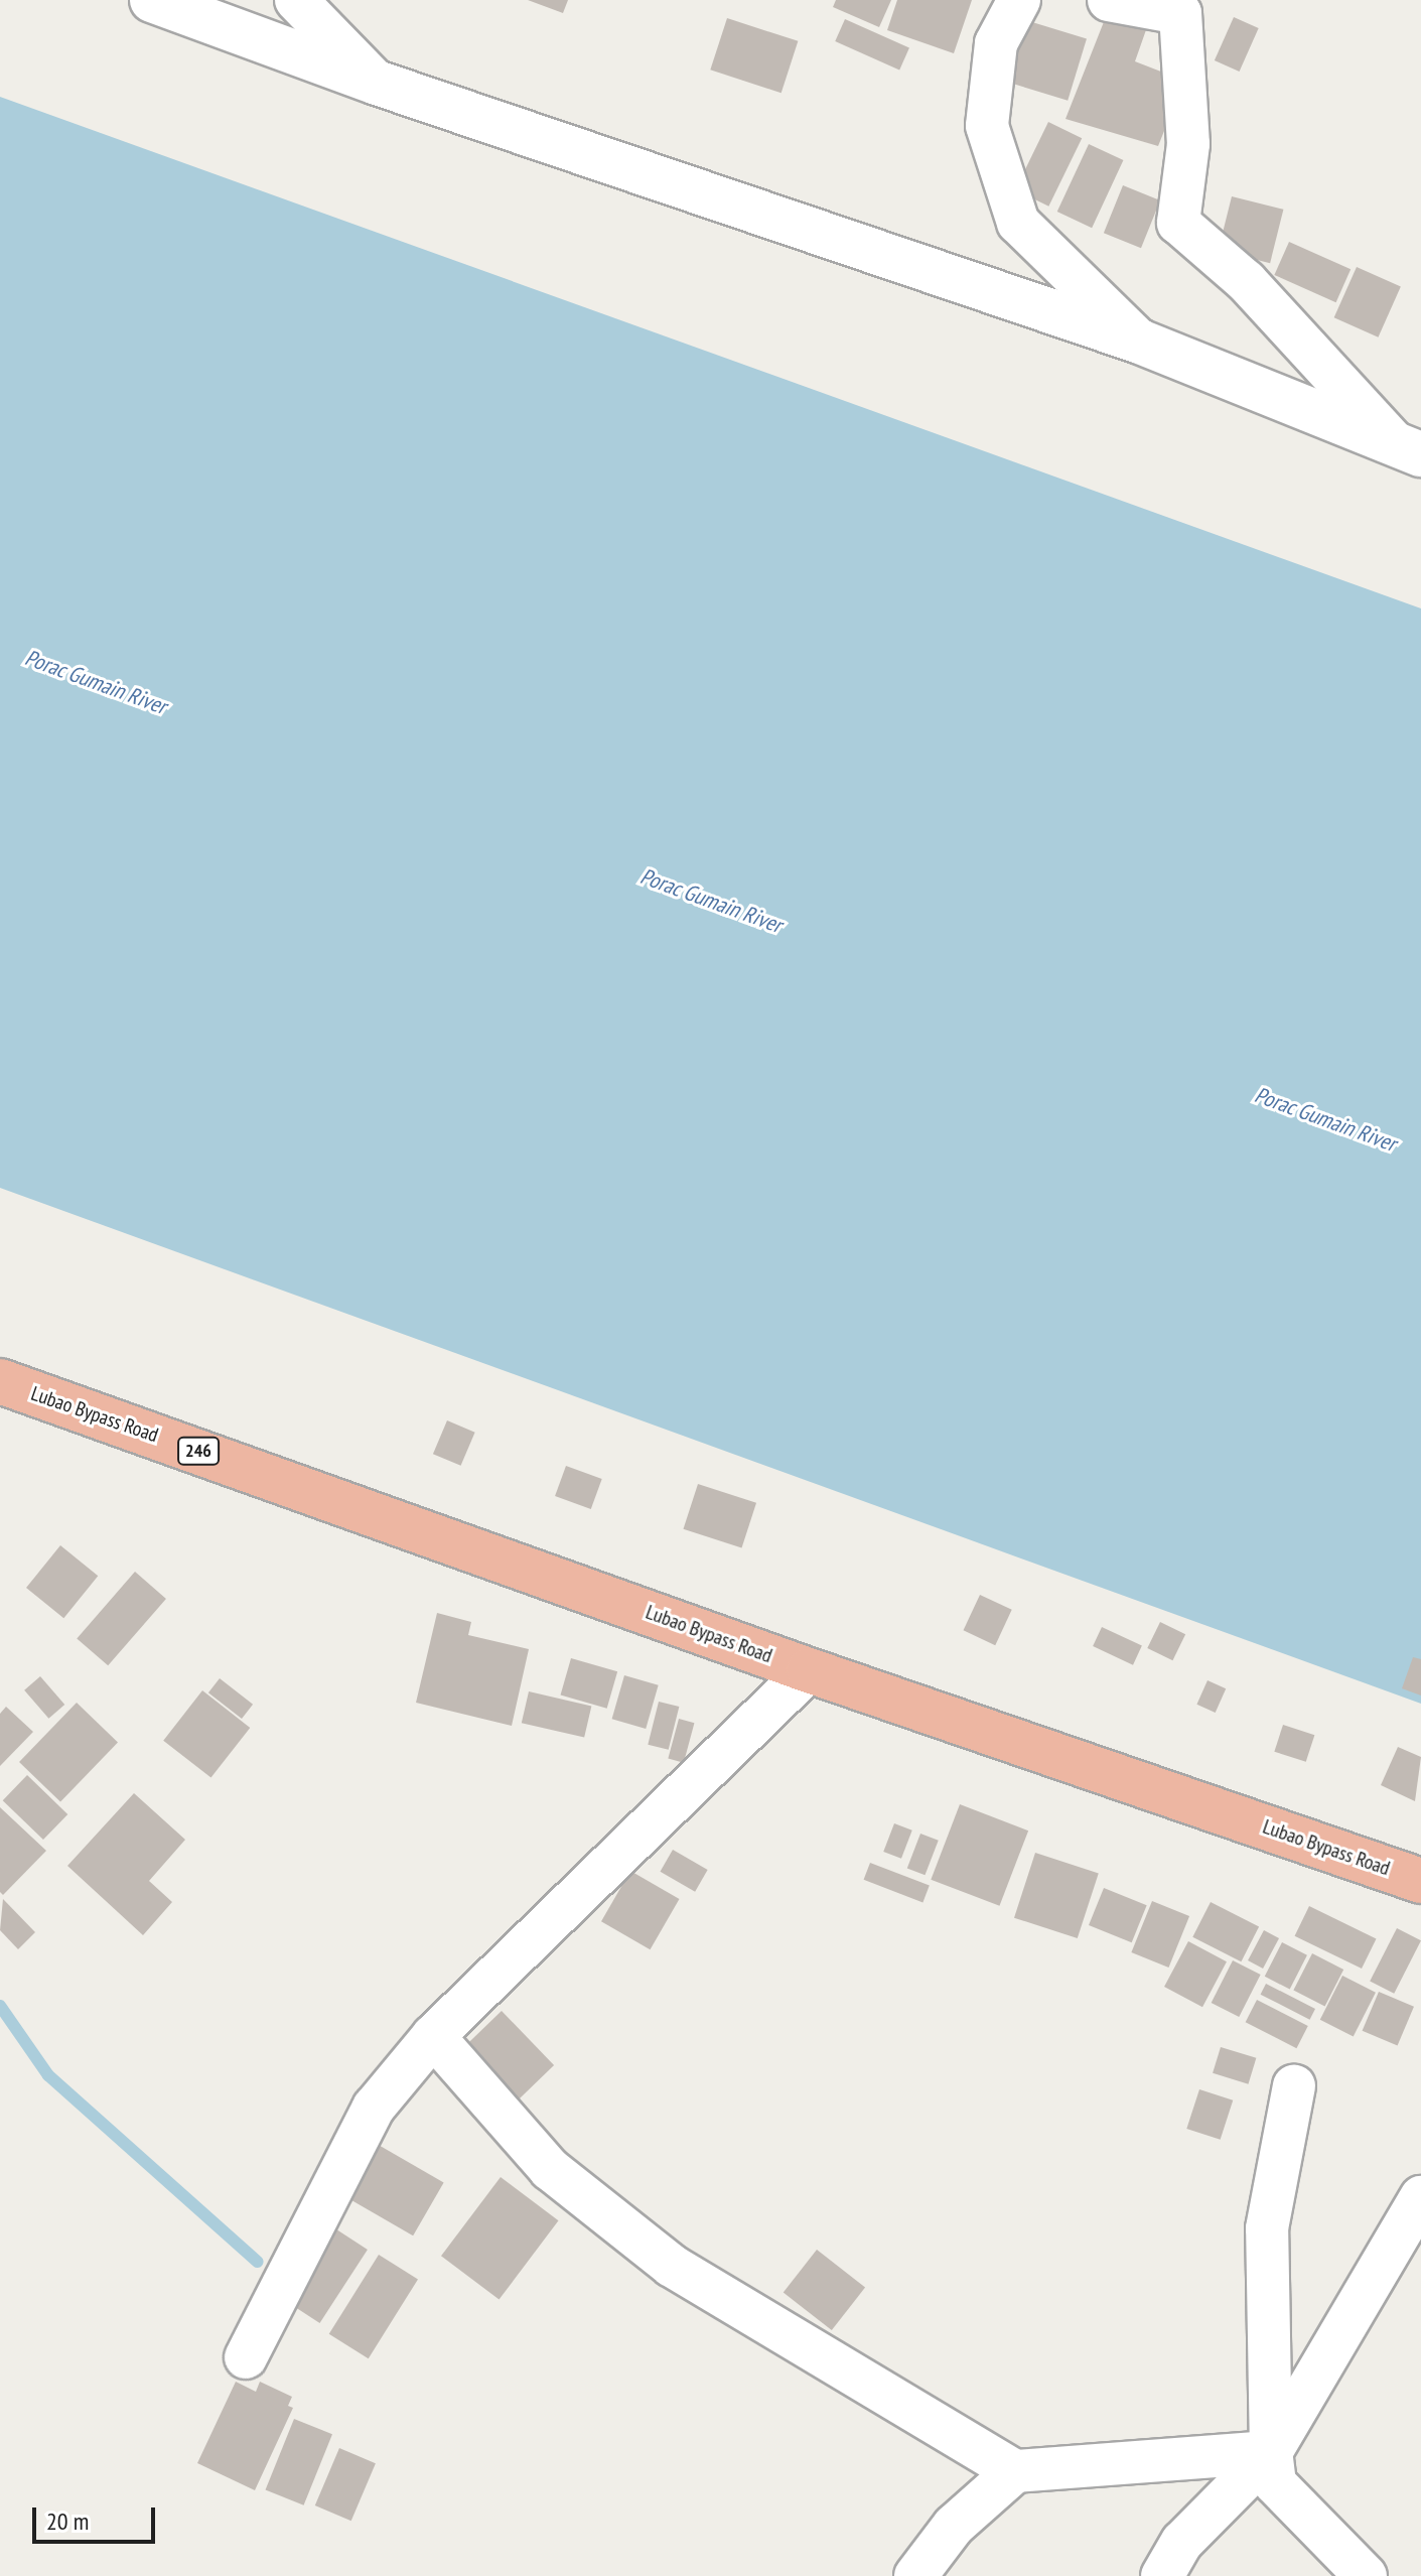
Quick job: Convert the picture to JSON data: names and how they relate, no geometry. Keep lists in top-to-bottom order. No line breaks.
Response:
{"streets":{"highway":["Lubao Bypass Road","246"]},"water":["Porac Gumain River"],"scale_bar":"20 m"}
